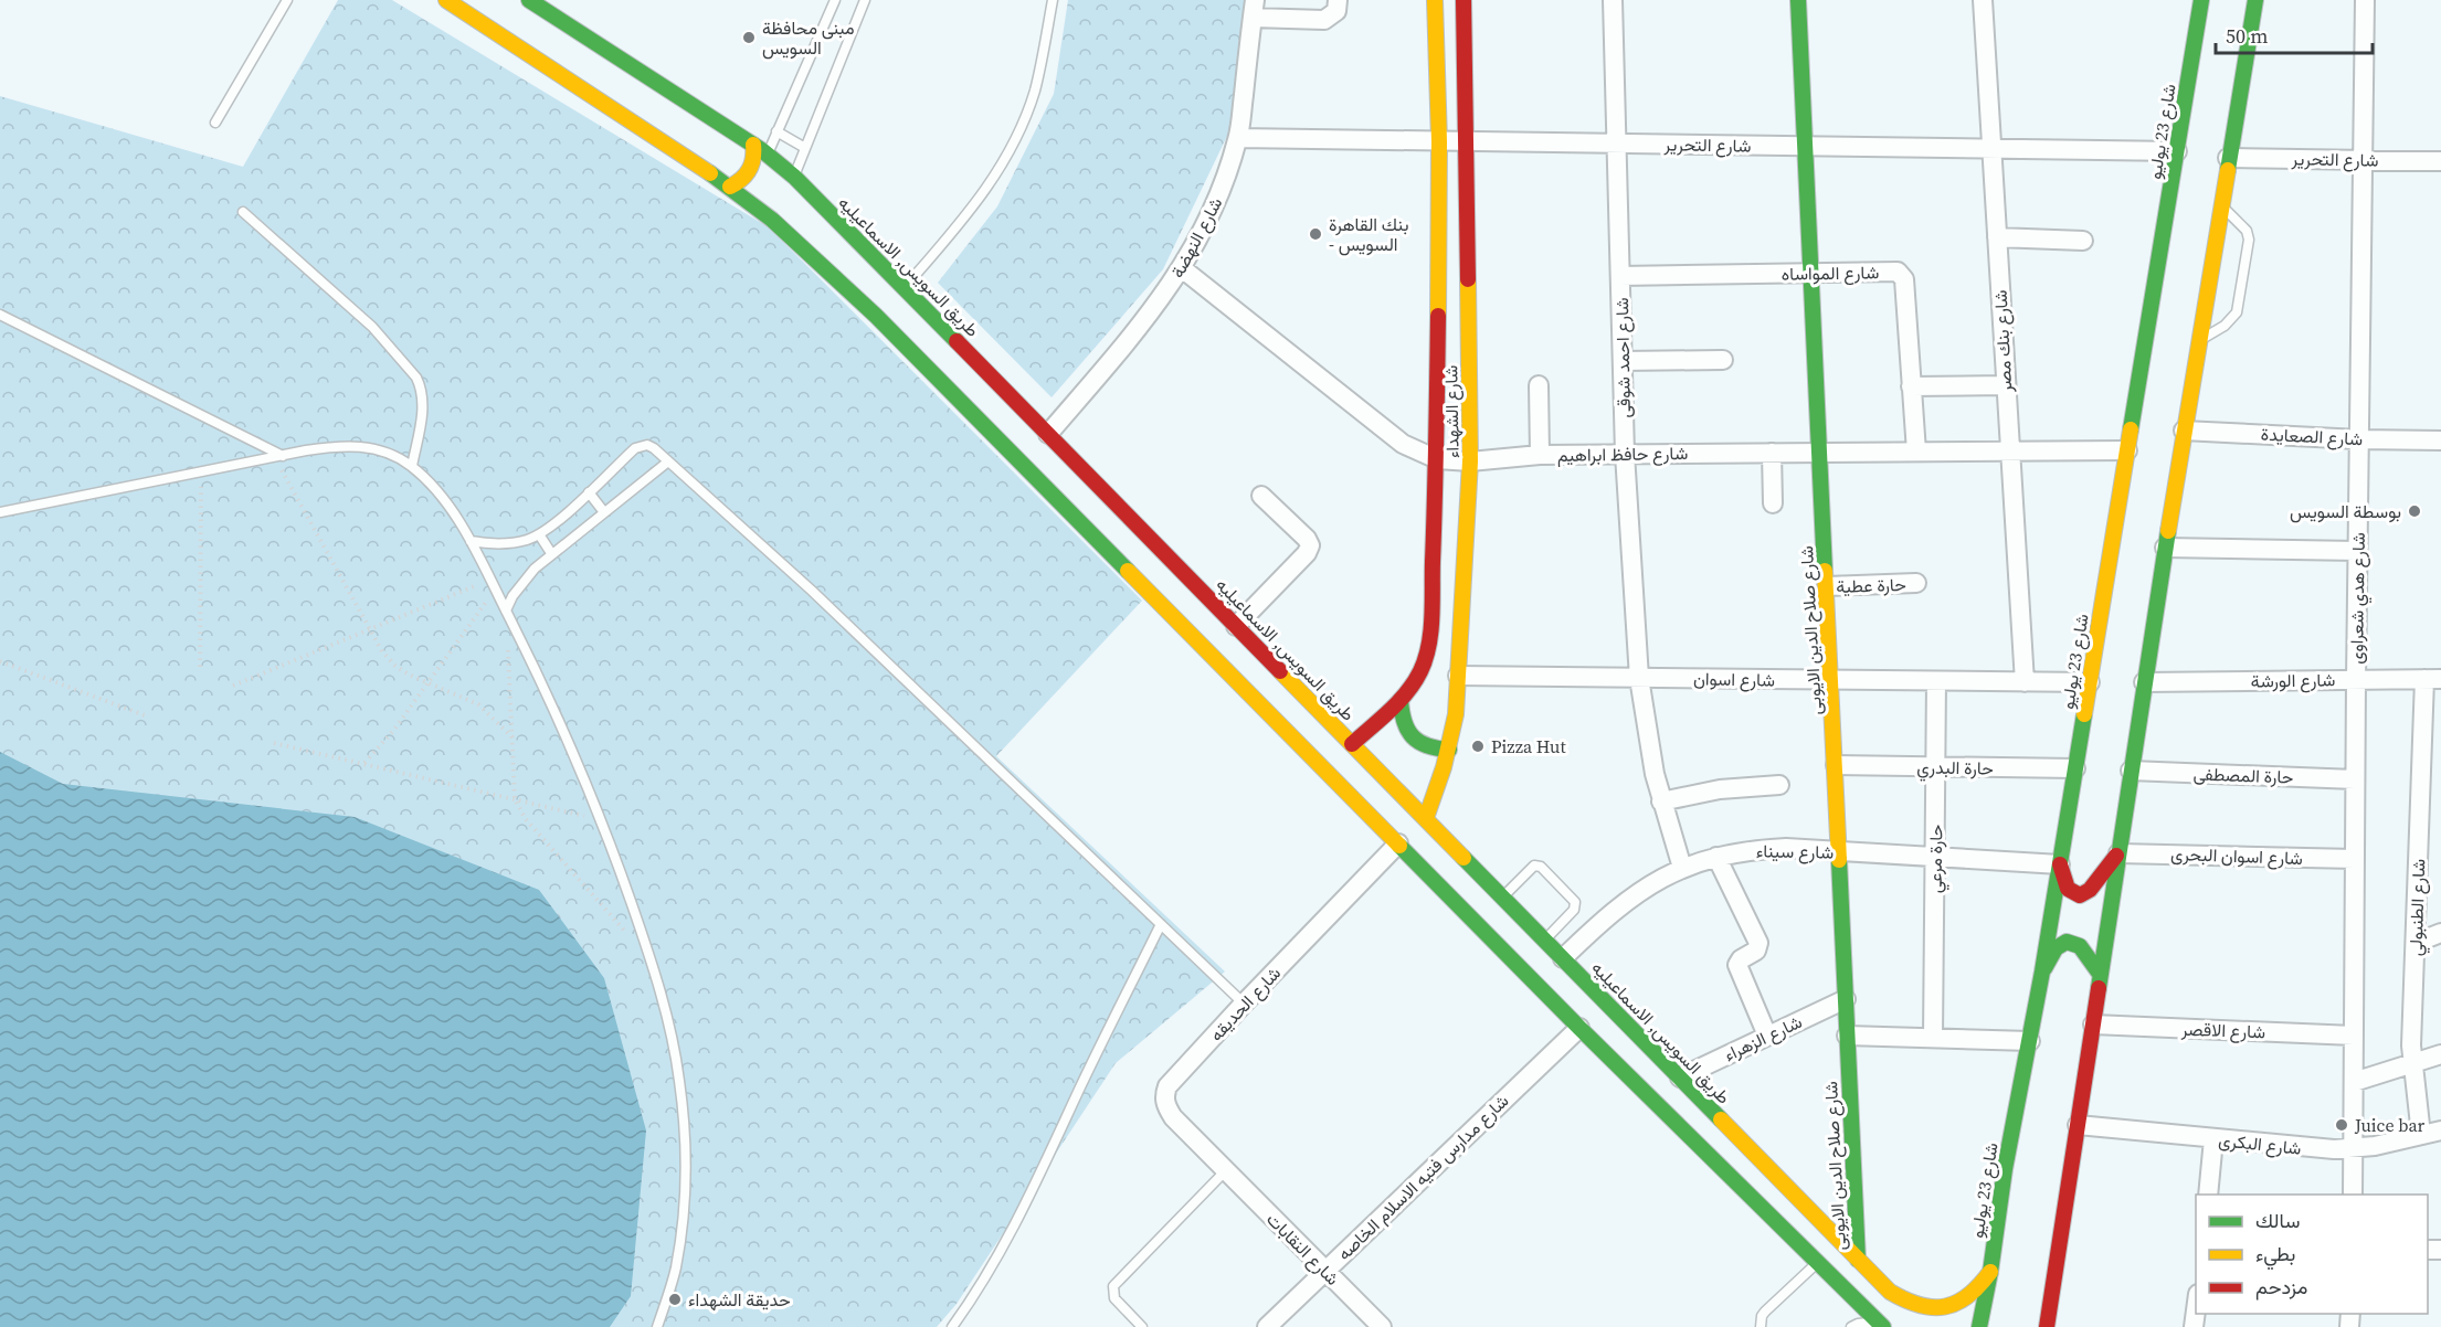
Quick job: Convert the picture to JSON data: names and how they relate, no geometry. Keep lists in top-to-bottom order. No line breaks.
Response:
{"streets":{"main road":["شارع 23 يوليو","طريق السويس, الاسماعيليه","شارع الشهداء","شارع صلاح الدين الايوبى"],"street":["شارع التحرير","شارع النهضة","شارع المواساه","شارع بنك مصر","شارع احمد شوقى","شارع الصعايدة","شارع حافظ ابراهيم","حارة عطية","شارع هدي شعراوى","شارع اسوان","شارع الورشة","حارة البدري","حارة المصطفى","شارع سيناء","شارع اسوان البحرى","حارة مرعي","شارع الطنبولي","شارع الحديقه","شارع الاقصر","شارع الزهراء","شارع البكرى","شارع مدارس فتيه الاسلام الخاصه","شارع النقابات"]},"crossings":[["شارع 23 يوليو","شارع التحرير"],["شارع 23 يوليو","طريق السويس, الاسماعيليه"],["شارع 23 يوليو","شارع حافظ ابراهيم"],["شارع 23 يوليو","شارع اسوان"],["شارع 23 يوليو","حارة البدري"],["شارع 23 يوليو","شارع سيناء"],["شارع التحرير","شارع النهضة"],["شارع التحرير","شارع بنك مصر"],["شارع التحرير","شارع احمد شوقى"],["شارع التحرير","شارع الشهداء"],["شارع التحرير","شارع هدي شعراوى"],["شارع التحرير","شارع صلاح الدين الايوبى"],["شارع النهضة","طريق السويس, الاسماعيليه"],["شارع النهضة","شارع حافظ ابراهيم"],["طريق السويس, الاسماعيليه","شارع الشهداء"],["طريق السويس, الاسماعيليه","شارع صلاح الدين الايوبى"],["طريق السويس, الاسماعيليه","شارع سيناء"],["طريق السويس, الاسماعيليه","شارع الزهراء"],["شارع المواساه","شارع احمد شوقى"],["شارع المواساه","شارع حافظ ابراهيم"],["شارع المواساه","شارع صلاح الدين الايوبى"],["شارع بنك مصر","شارع حافظ ابراهيم"],["شارع بنك مصر","شارع اسوان"],["شارع احمد شوقى","شارع حافظ ابراهيم"],["شارع احمد شوقى","شارع اسوان"],["شارع احمد شوقى","شارع سيناء"],["شارع الشهداء","شارع حافظ ابراهيم"],["شارع الشهداء","شارع اسوان"],["شارع الصعايدة","شارع هدي شعراوى"],["شارع حافظ ابراهيم","شارع صلاح الدين الايوبى"],["حارة عطية","شارع صلاح الدين الايوبى"],["شارع هدي شعراوى","شارع الورشة"],["شارع هدي شعراوى","حارة المصطفى"],["شارع هدي شعراوى","شارع اسوان البحرى"],["شارع هدي شعراوى","شارع الاقصر"],["شارع هدي شعراوى","شارع البكرى"],["شارع صلاح الدين الايوبى","شارع اسوان"],["شارع صلاح الدين الايوبى","حارة البدري"],["شارع صلاح الدين الايوبى","شارع سيناء"],["شارع صلاح الدين الايوبى","شارع الزهراء"],["شارع اسوان","حارة مرعي"],["شارع الورشة","شارع الطنبولي"],["حارة البدري","حارة مرعي"],["شارع سيناء","حارة مرعي"],["شارع الطنبولي","شارع البكرى"],["شارع الحديقه","شارع النقابات"],["شارع مدارس فتيه الاسلام الخاصه","شارع النقابات"]],"places":["مبنى محافظة السويس","بنك القاهرة - السويس","بوسطة السويس","Pizza Hut","Juice bar","حديقة الشهداء"],"legend":["سالك","بطيء","مزدحم"],"scale_bar":"50 m"}
